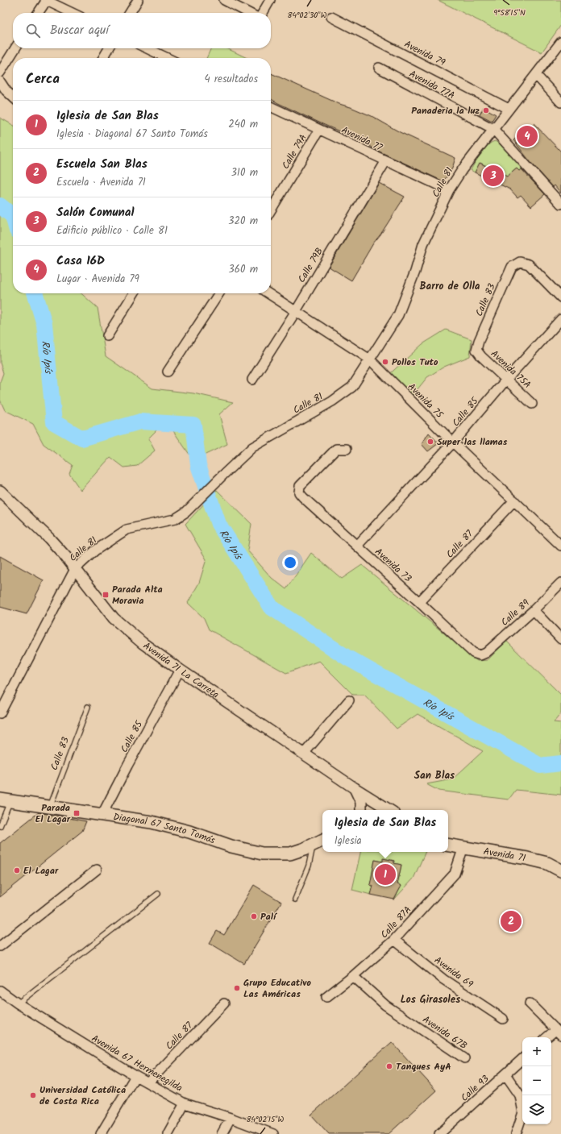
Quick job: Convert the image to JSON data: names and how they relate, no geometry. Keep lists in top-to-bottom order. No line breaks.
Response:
{"streets":{"main road":["Diagonal 67 Santo Tomás","Avenida 71"],"street":["Avenida 79","Avenida 77A","Avenida 77","Calle 79A","Calle 81","Calle 79B","Calle 83","Avenida 75A","Avenida 75","Calle 85","Calle 87","Avenida 73","Calle 89","Avenida 71 La Carreta","Calle 87A","Avenida 69","Avenida 67B","Avenida 67 Hermenegilda","Calle 93"]},"crossings":[["Avenida 79","Calle 81"],["Avenida 77A","Calle 81"],["Avenida 77","Calle 79A"],["Avenida 77","Calle 81"],["Avenida 77","Calle 79B"],["Calle 81","Avenida 75"],["Calle 81","Avenida 71 La Carreta"],["Calle 79B","Avenida 75"],["Calle 83","Avenida 75A"],["Calle 83","Diagonal 67 Santo Tomás"],["Avenida 75A","Calle 85"],["Avenida 75","Calle 85"],["Avenida 75","Calle 87"],["Calle 85","Avenida 73"],["Calle 85","Avenida 71 La Carreta"],["Calle 85","Diagonal 67 Santo Tomás"],["Calle 87","Avenida 73"],["Calle 87","Avenida 67 Hermenegilda"],["Avenida 73","Calle 89"],["Avenida 71","Calle 87A"],["Calle 87A","Avenida 69"],["Calle 87A","Avenida 67B"]],"districts":["Barro de Olla","San Blas","Los Girasoles"],"water":["Río Ipís"],"places":{"other":["Panaderia la luz","Pollos Tuto","Super las llamas","El Lagar","Palí","Grupo Educativo Las Américas","Tanques AyA","Universidad Católica de Costa Rica"],"transit":["Parada Alta Moravia","Parada El Lagar"]},"page":{"search":"Buscar aquí","heading":["Cerca","4 resultados"],"list":[{"mark":"1","name":"Iglesia de San Blas","note":"Iglesia · Diagonal 67 Santo Tomás","value":"240 m"},{"mark":"2","name":"Escuela San Blas","note":"Escuela · Avenida 71","value":"310 m"},{"mark":"3","name":"Salón Comunal","note":"Edificio público · Calle 81","value":"320 m"},{"mark":"4","name":"Casa 16D","note":"Lugar · Avenida 79","value":"360 m"}],"pins":["4","3","1","2"],"popup":["Iglesia de San Blas","Iglesia"],"map_buttons":["+","−"]},"coordinates":["9°58'15\"N","84°02'30\"W","84°02'15\"W"]}
